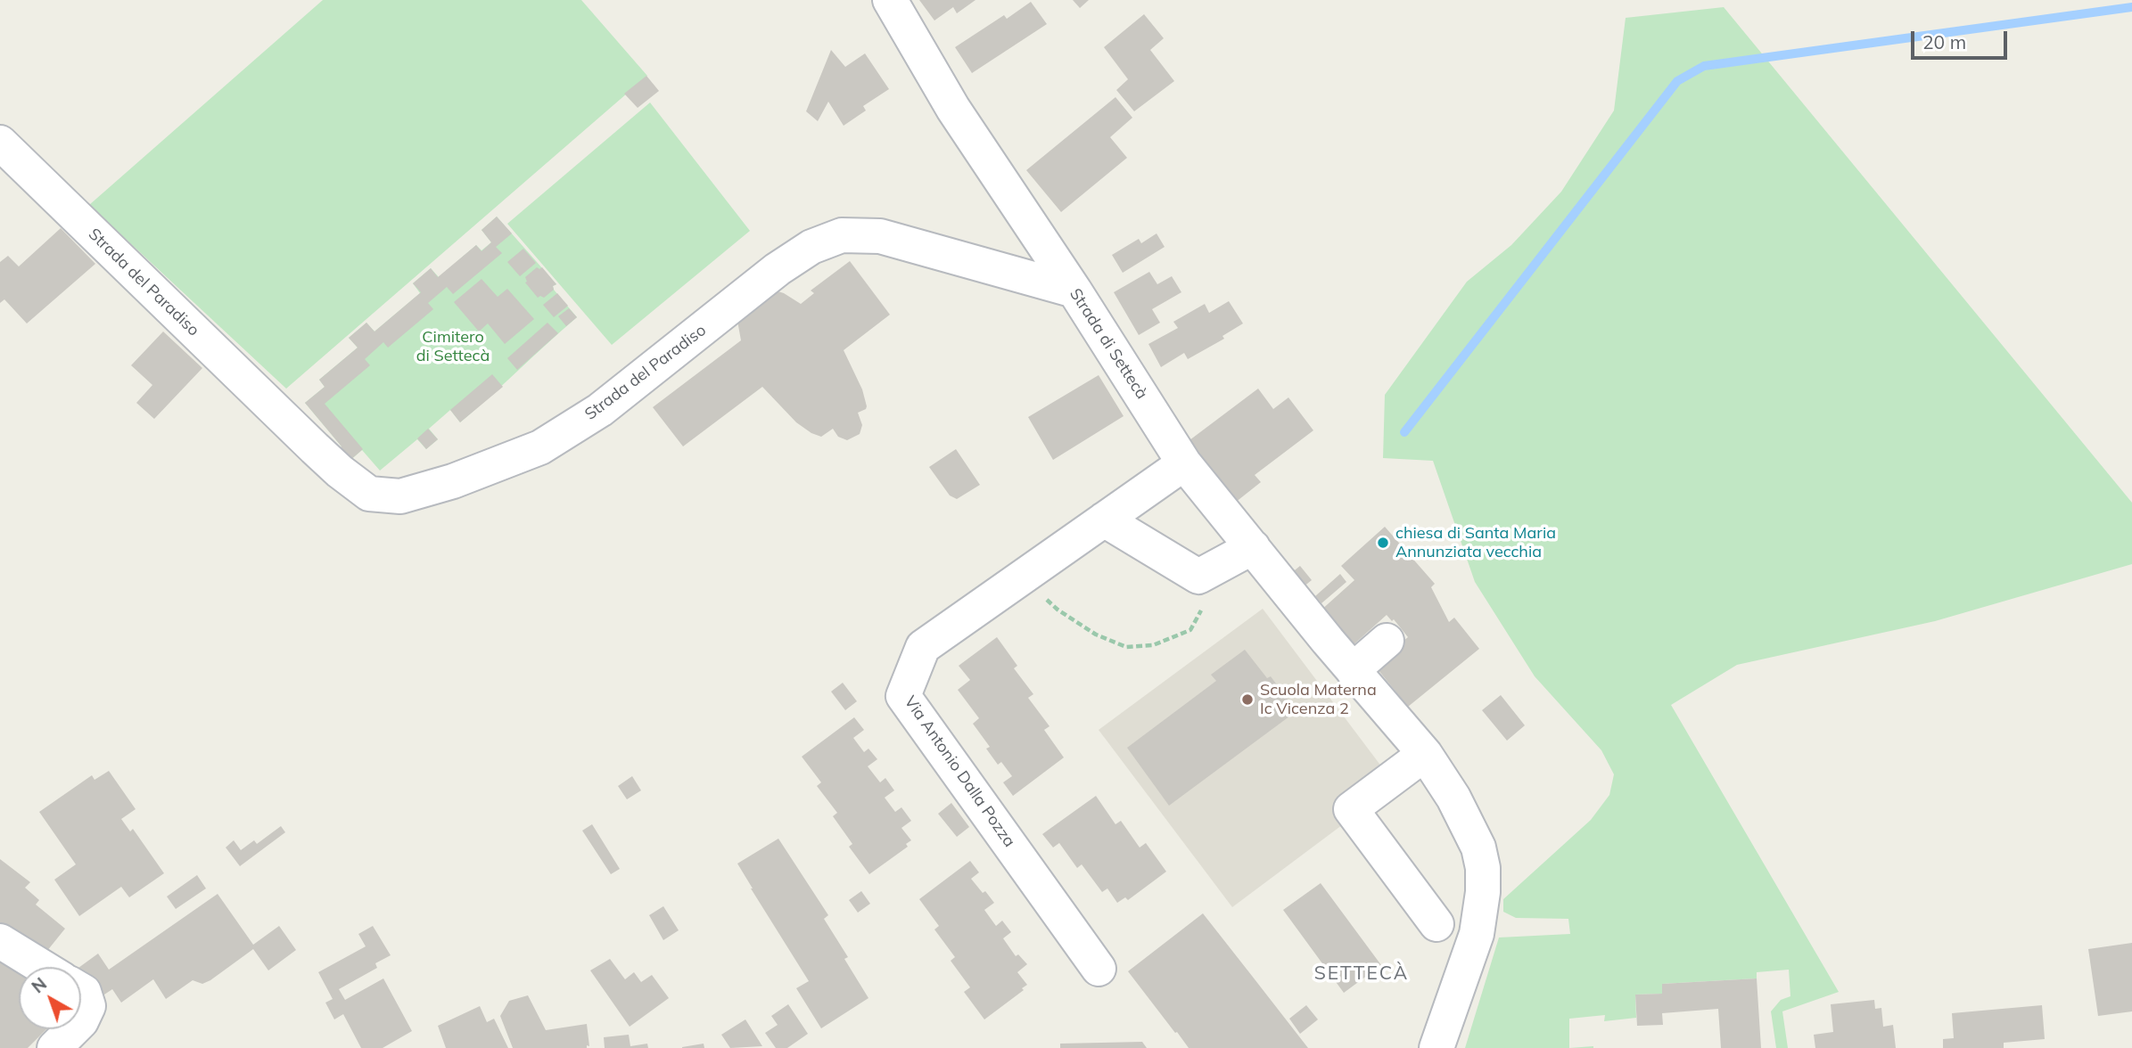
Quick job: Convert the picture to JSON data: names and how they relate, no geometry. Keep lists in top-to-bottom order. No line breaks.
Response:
{"streets":{"street":["Strada del Paradiso","Strada di Settecà","Via Antonio Dalla Pozza"]},"crossings":[["Strada del Paradiso","Strada di Settecà"],["Strada di Settecà","Via Antonio Dalla Pozza"]],"districts":["SETTECÀ"],"parks":["Cimitero di Settecà"],"places":["chiesa di Santa Maria Annunziata vecchia","Scuola Materna Ic Vicenza 2"],"scale_bar":"20 m","north":"top left"}
